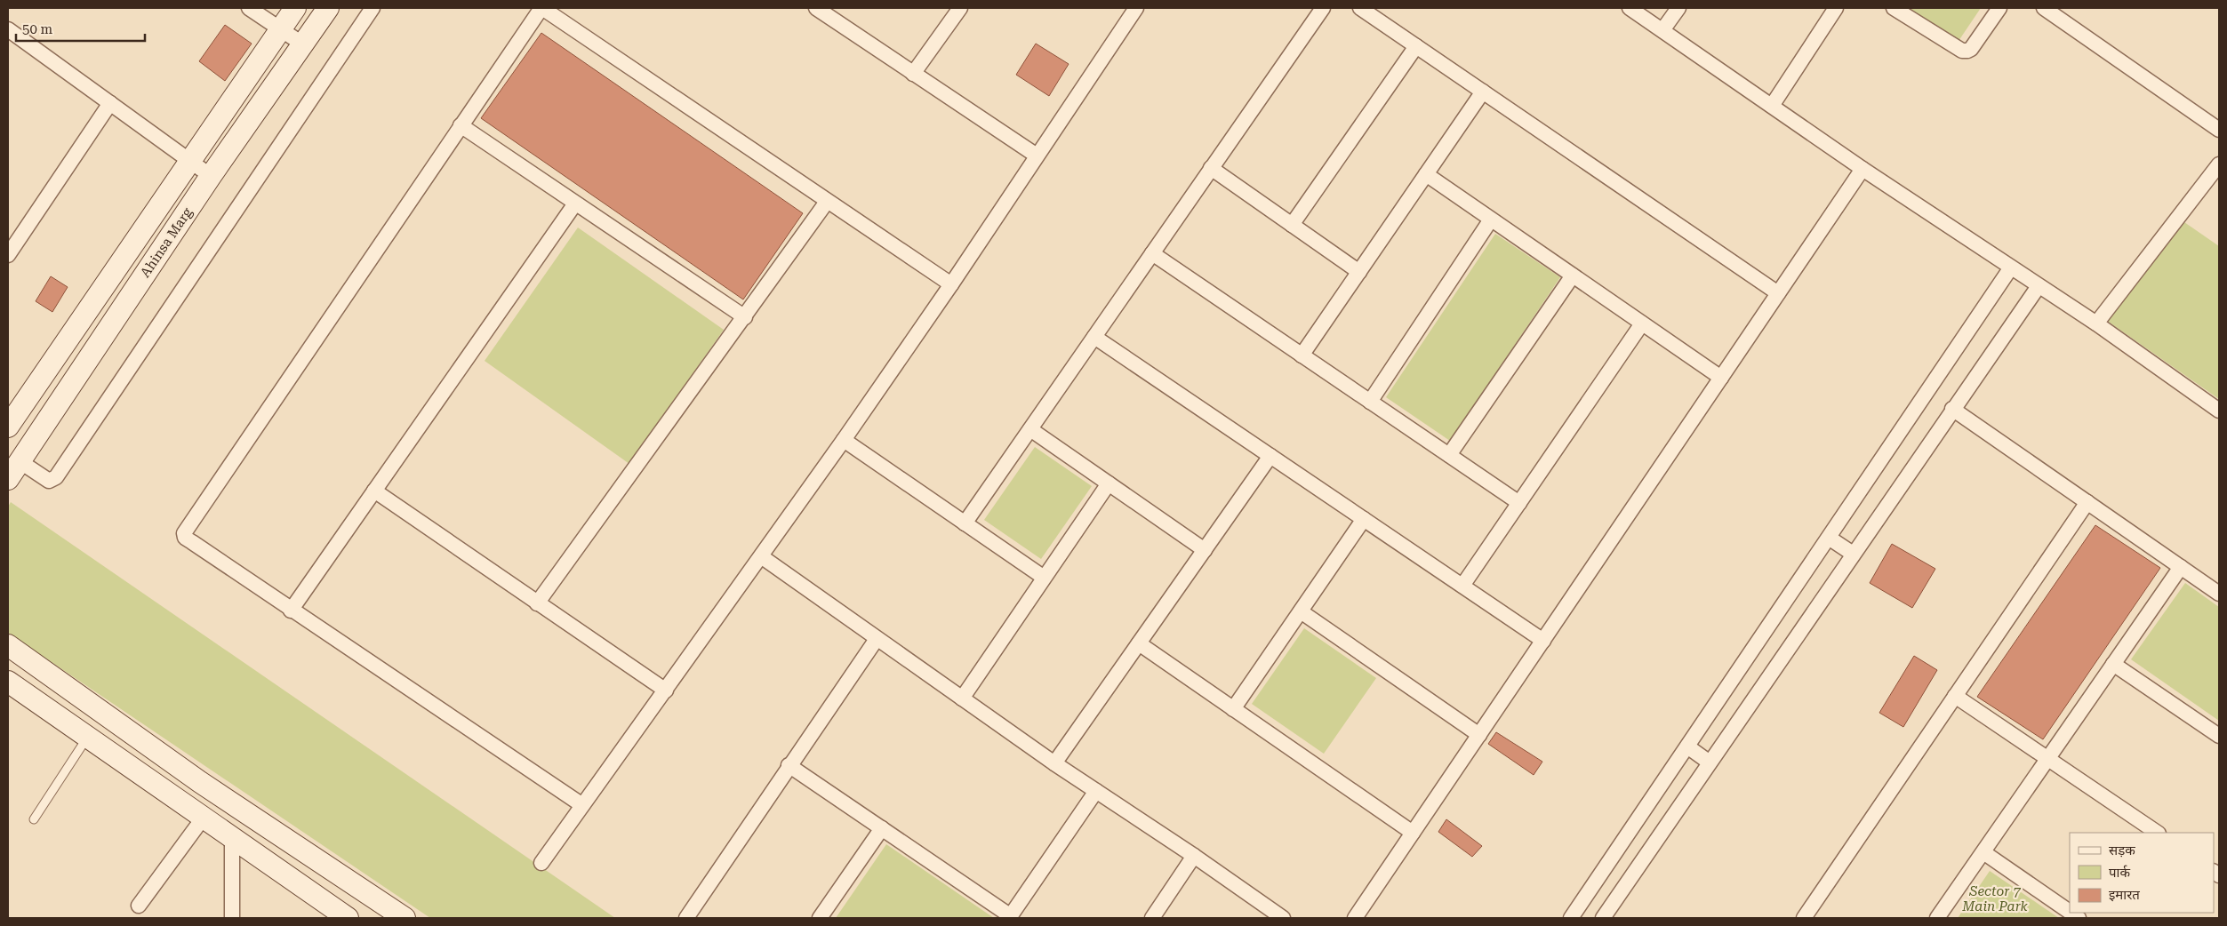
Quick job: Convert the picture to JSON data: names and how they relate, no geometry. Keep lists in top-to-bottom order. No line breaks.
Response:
{"streets":{"street":["Ahinsa Marg"]},"parks":["Sector 7 Main Park"],"legend":["सड़क","पार्क","इमारत"],"scale_bar":"50 m"}
